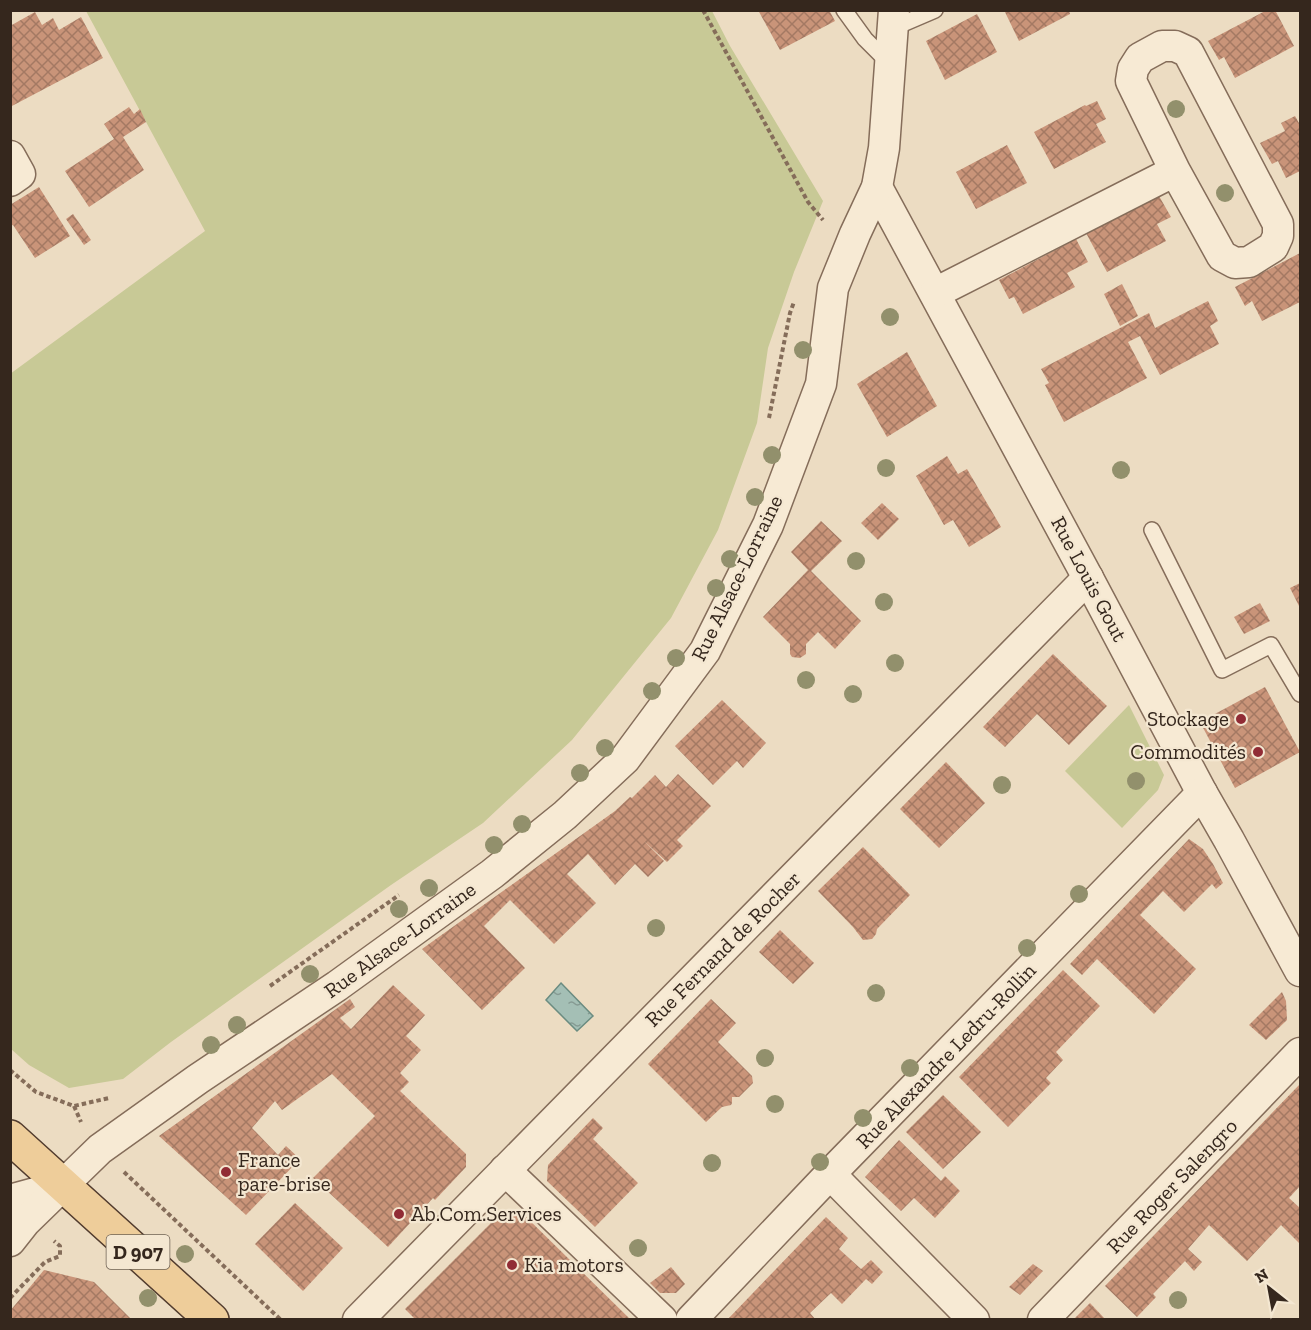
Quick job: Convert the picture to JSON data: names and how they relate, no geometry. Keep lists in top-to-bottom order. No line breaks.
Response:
{"streets":{"main road":["D 907"],"street":["Rue Alsace-Lorraine","Rue Louis Gout","Rue Fernand de Rocher","Rue Alexandre Ledru-Rollin","Rue Roger Salengro"]},"crossings":[["Rue Alsace-Lorraine","Rue Louis Gout"],["Rue Alsace-Lorraine","D 907"],["Rue Louis Gout","Rue Fernand de Rocher"],["Rue Louis Gout","Rue Alexandre Ledru-Rollin"]],"places":["Stockage","Commodités","France pare-brise","Ab.Com.Services","Kia motors"],"north":"top left"}
